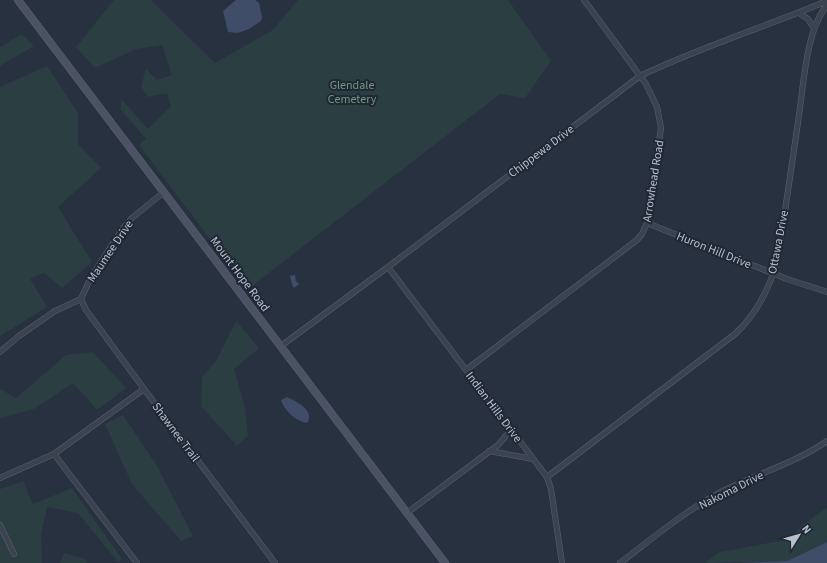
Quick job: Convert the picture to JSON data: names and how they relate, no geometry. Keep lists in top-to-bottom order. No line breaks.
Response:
{"streets":{"street":["Chippewa Drive","Arrowhead Road","Ottawa Drive","Huron Hill Drive","Maumee Drive","Mount Hope Road","Indian Hills Drive","Shawnee Trail","Nakoma Drive"]},"crossings":[["Chippewa Drive","Arrowhead Road"],["Chippewa Drive","Mount Hope Road"],["Chippewa Drive","Indian Hills Drive"],["Arrowhead Road","Huron Hill Drive"],["Arrowhead Road","Indian Hills Drive"],["Ottawa Drive","Huron Hill Drive"],["Ottawa Drive","Indian Hills Drive"],["Maumee Drive","Mount Hope Road"],["Maumee Drive","Shawnee Trail"]],"parks":["Glendale Cemetery"],"north":"top right"}
